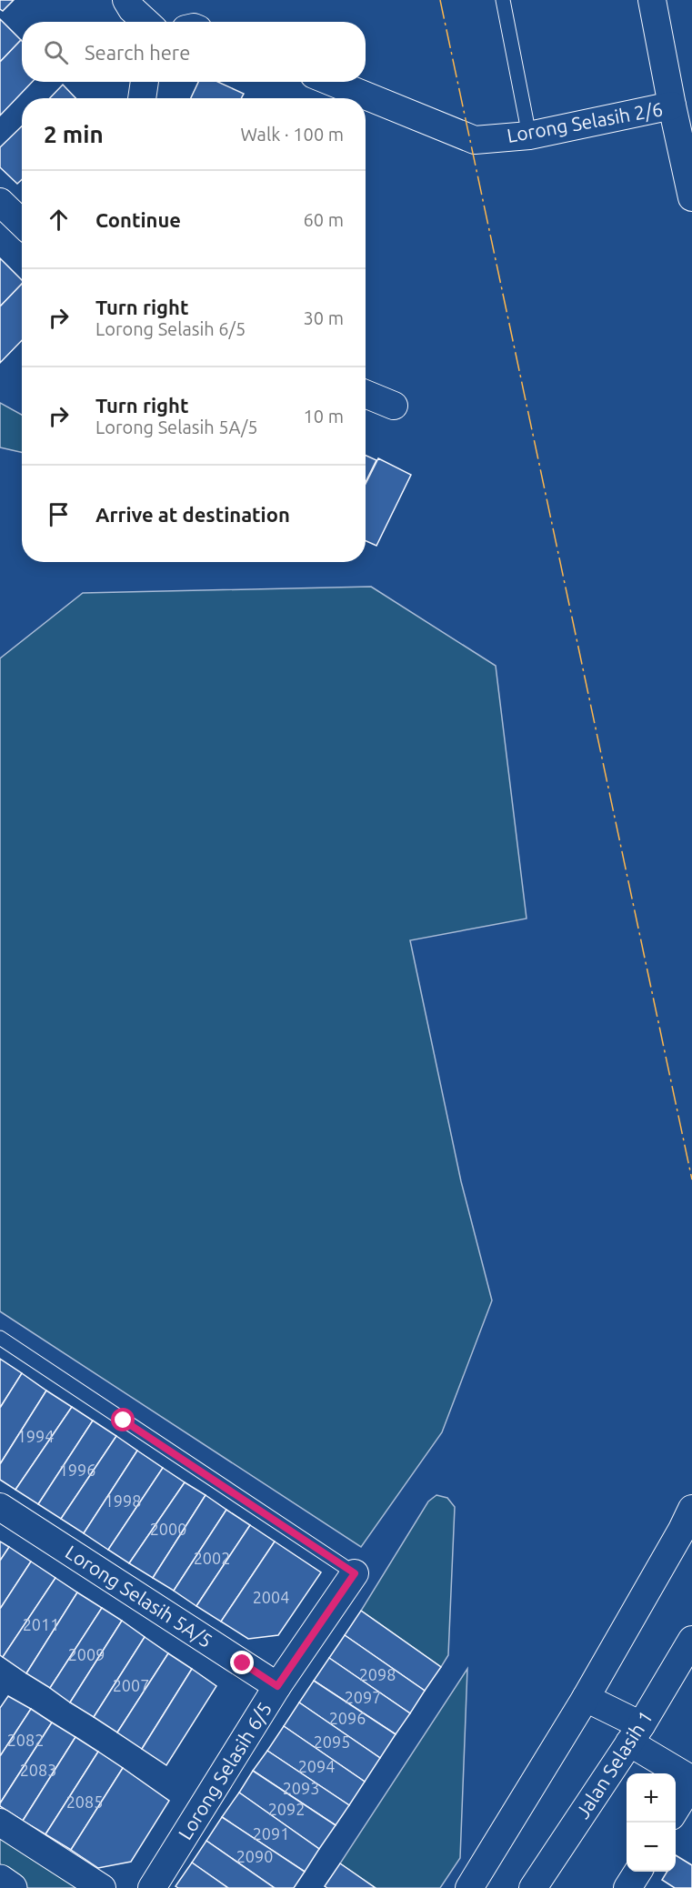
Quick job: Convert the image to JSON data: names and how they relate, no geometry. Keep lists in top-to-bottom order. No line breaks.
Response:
{"streets":{"street":["Lorong Selasih 2/6","Lorong Selasih 5A/5","Jalan Selasih 1","Lorong Selasih 6/5"]},"crossings":[["Lorong Selasih 5A/5","Lorong Selasih 6/5"]],"house_numbers":["1994","1996","1998","2000","2002","2004","2011","2009","2098","2007","2097","2096","2082","2095","2094","2083","2093","2085","2092","2091","2090"],"page":{"search":"Search here","heading":["2 min","Walk · 100 m"],"list":[["Continue","60 m"],["Turn right","Lorong Selasih 6/5","30 m"],["Turn right","Lorong Selasih 5A/5","10 m"],"Arrive at destination"],"map_buttons":["+","−"]}}
